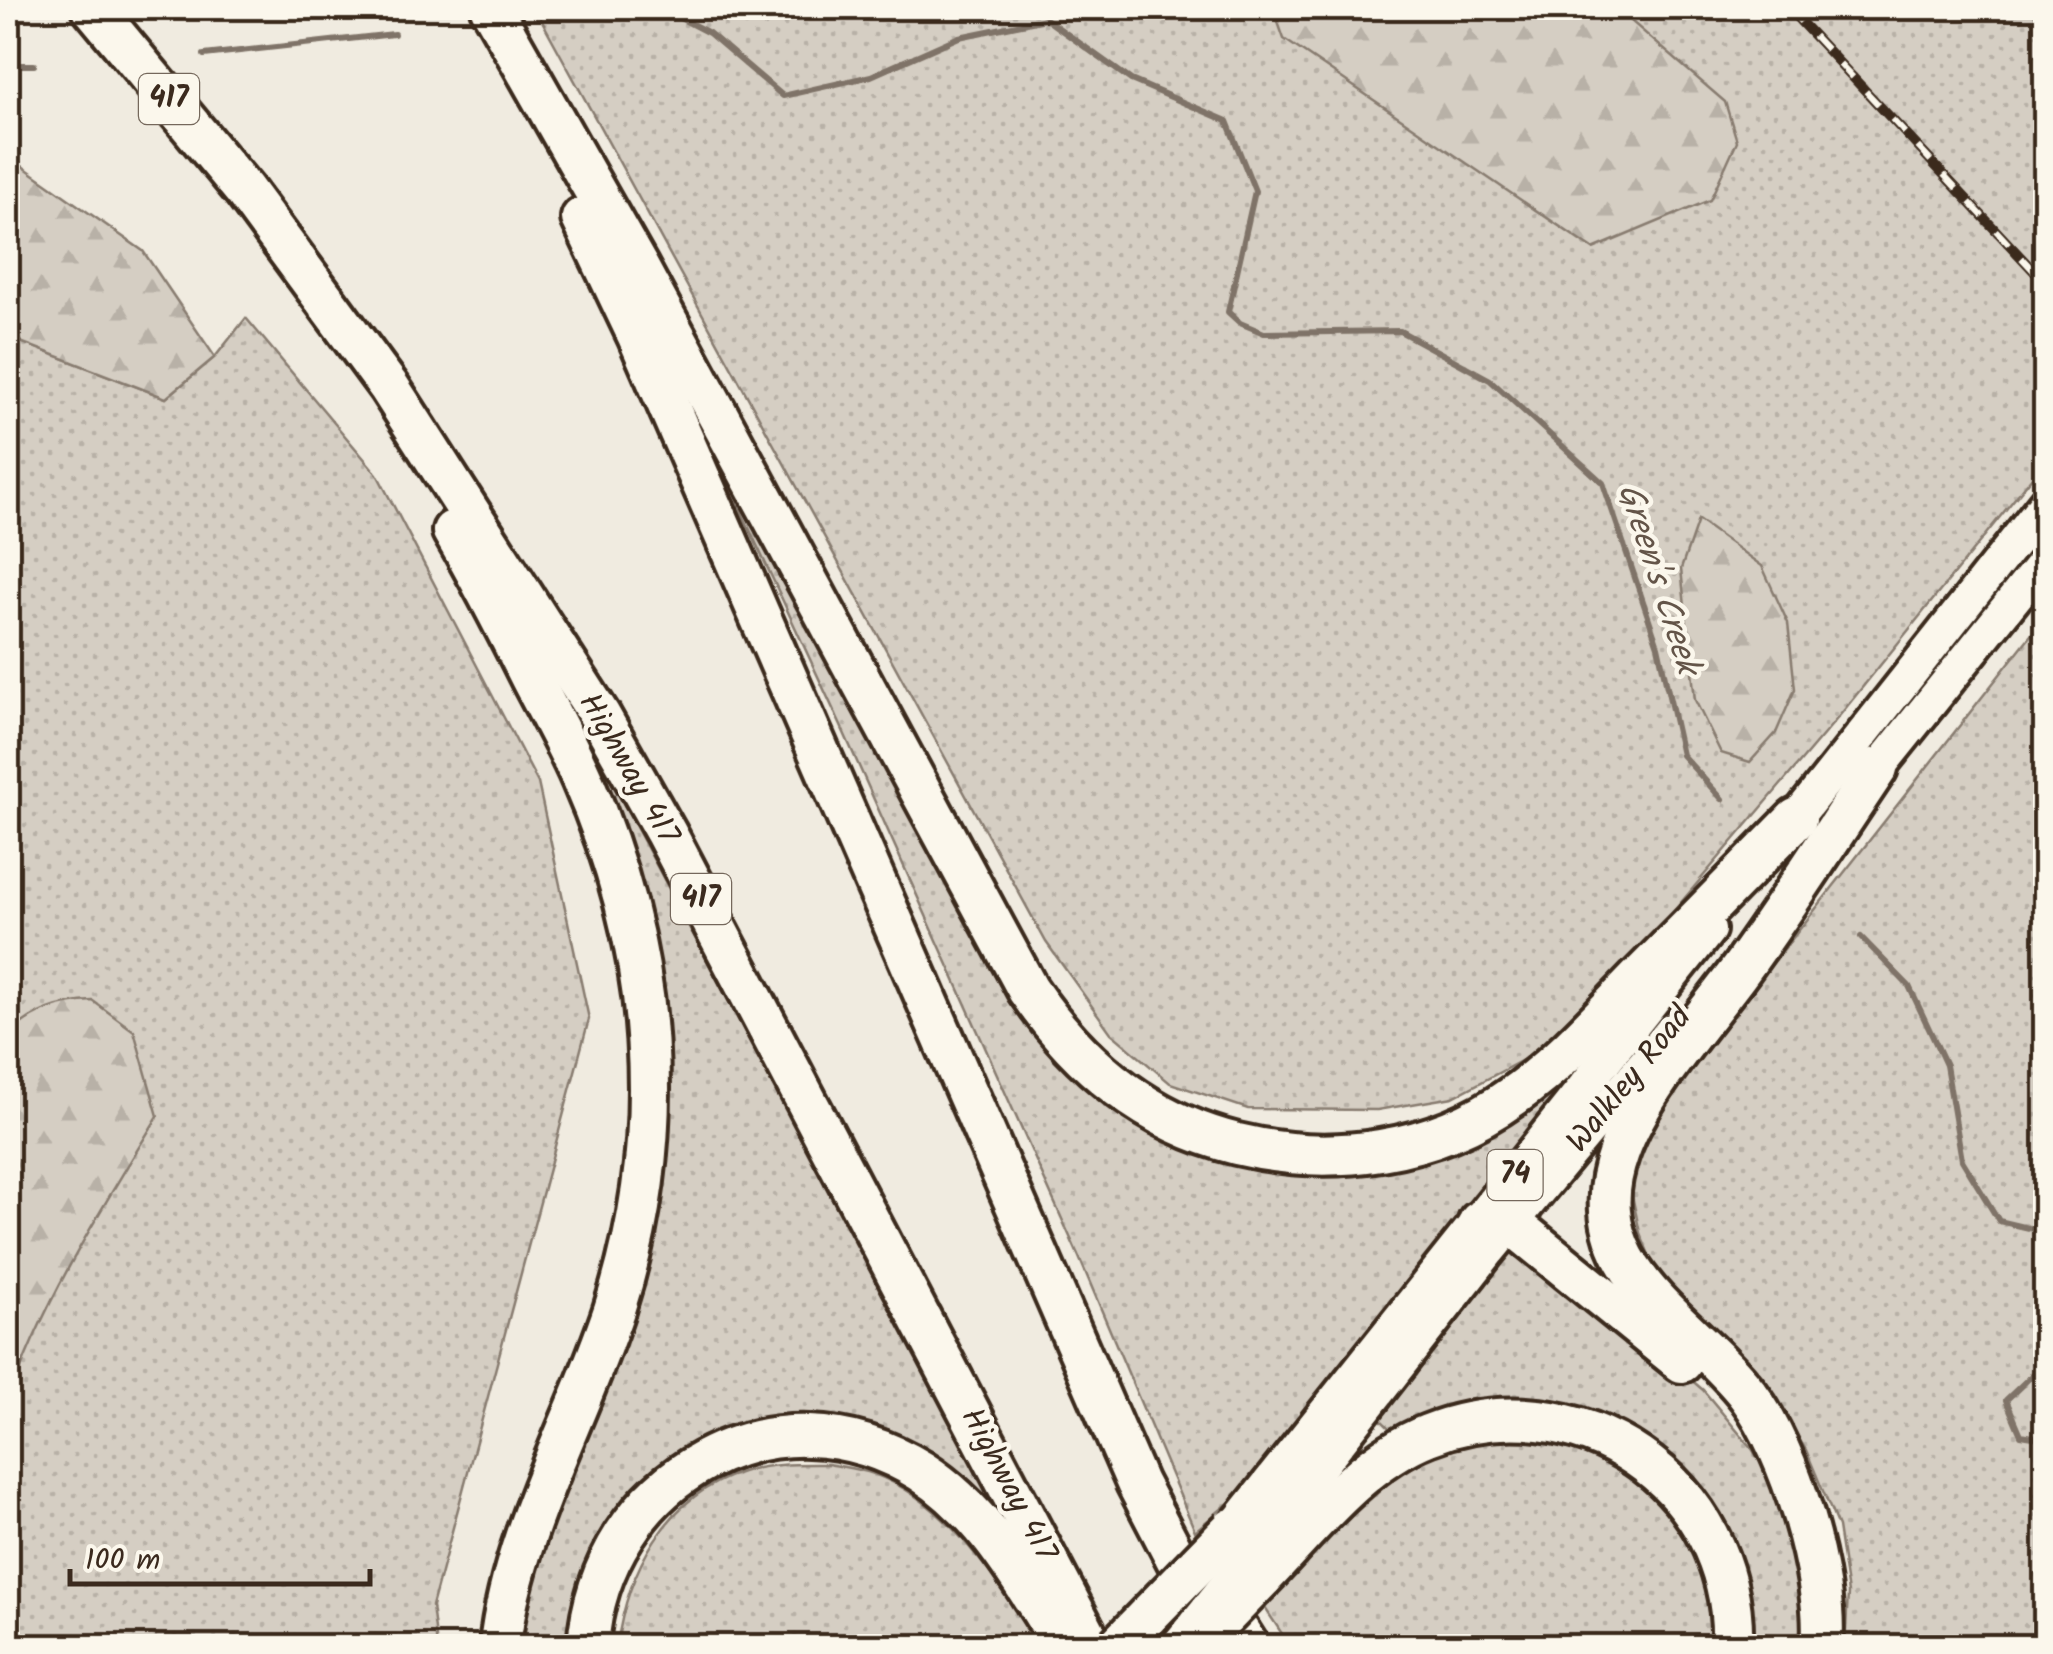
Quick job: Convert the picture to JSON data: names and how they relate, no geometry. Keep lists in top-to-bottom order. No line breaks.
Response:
{"streets":{"highway":["417","Highway 417"],"main road":["Walkley Road","74"]},"water":["Green's Creek"],"scale_bar":"100 m"}
